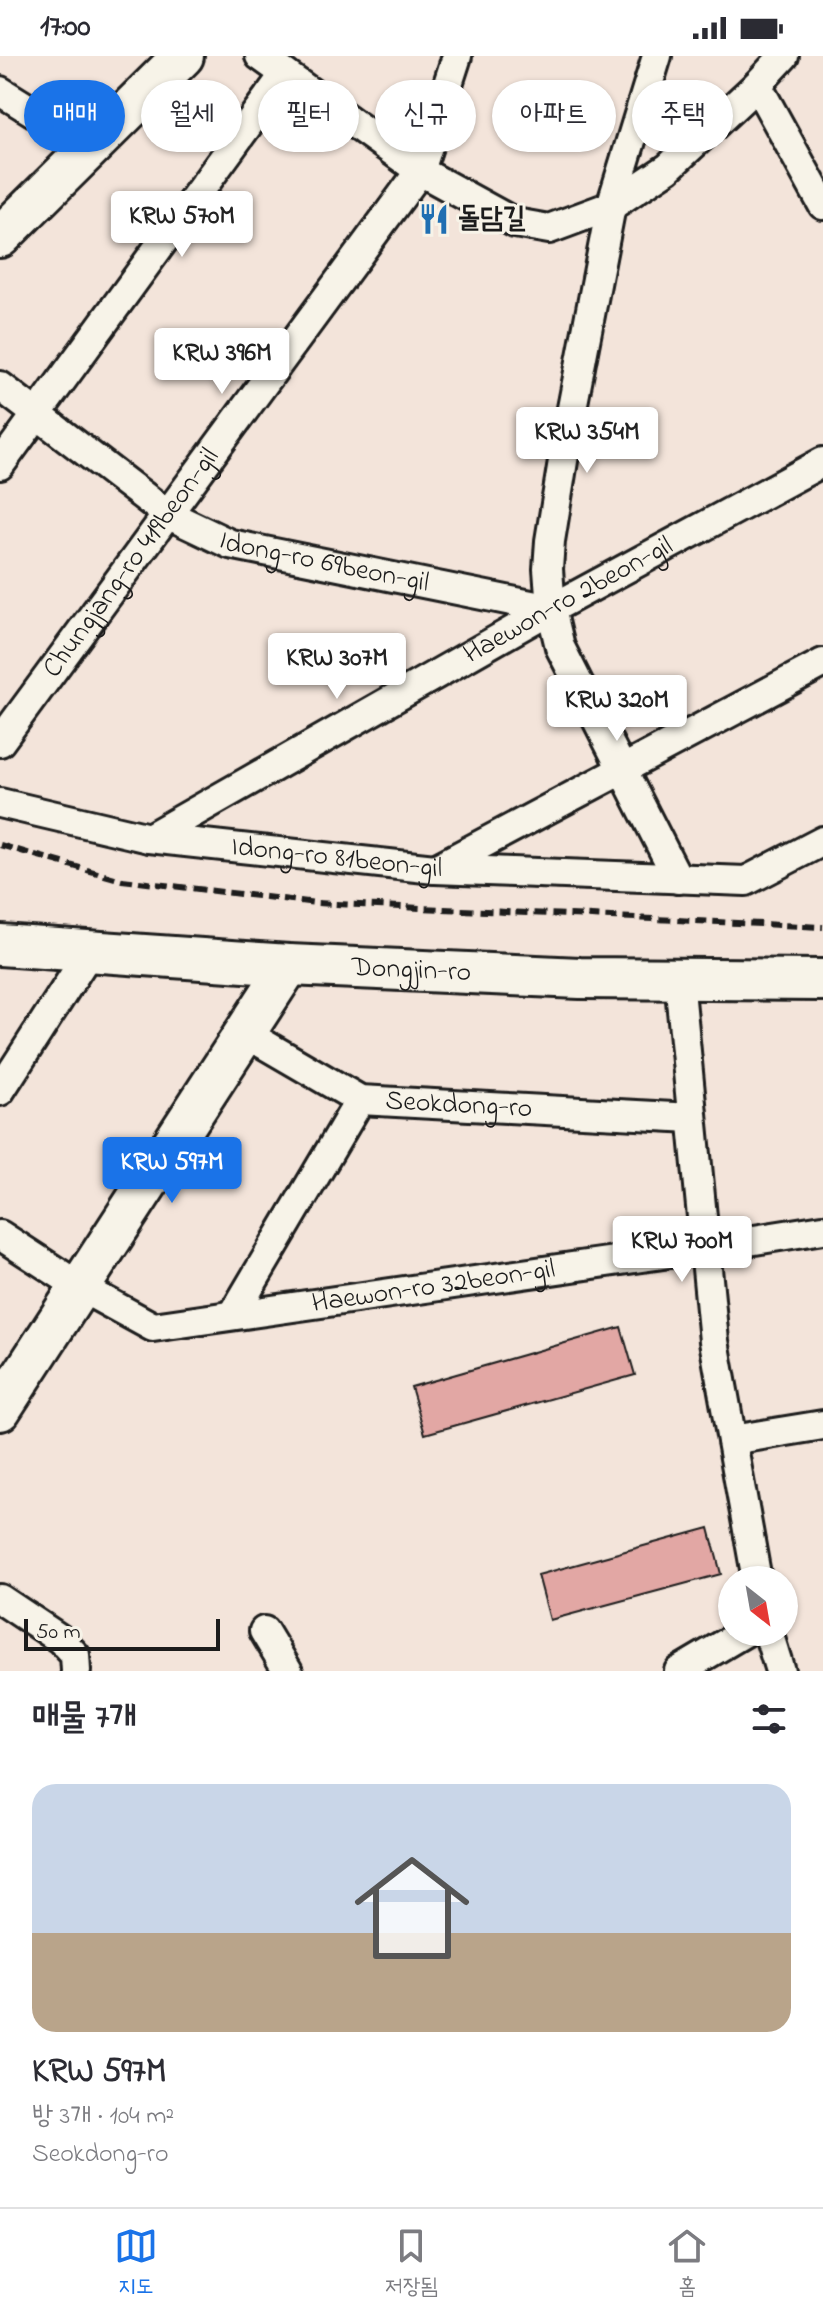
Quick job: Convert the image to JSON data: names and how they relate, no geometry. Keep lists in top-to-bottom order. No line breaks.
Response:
{"streets":{"main road":["Dongjin-ro"],"street":["Idong-ro 69beon-gil","Chungjang-ro 419beon-gil","Haewon-ro 2beon-gil","Idong-ro 81beon-gil","Seokdong-ro","Haewon-ro 32beon-gil"]},"crossings":[["Idong-ro 69beon-gil","Chungjang-ro 419beon-gil"],["Idong-ro 69beon-gil","Haewon-ro 2beon-gil"],["Haewon-ro 2beon-gil","Idong-ro 81beon-gil"]],"places":{"restaurant":["돌담길"]},"scale_bar":"50 m","north":"bottom right","page":{"status":"17:00","chip":["매매","월세","필터","신규","아파트","주택"],"price":["KRW 570M","KRW 396M","KRW 354M","KRW 307M","KRW 320M","KRW 597M","KRW 700M"],"scale":"50 m","heading":"매물 7개","list":[{"name":"KRW 597M","note":"방 3개 · 104 m² · Seokdong-ro"}],"tabs":["지도","저장됨","홈"]}}
